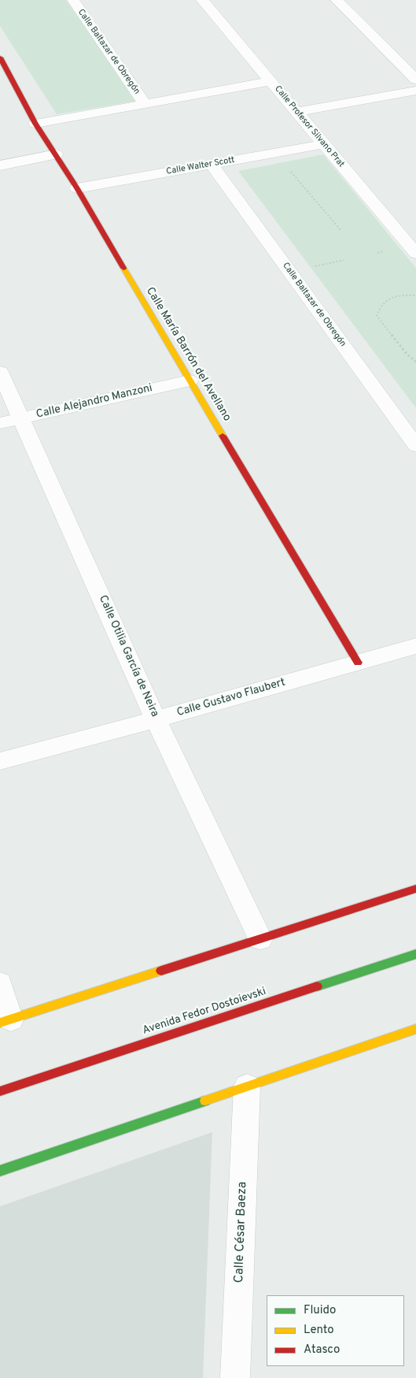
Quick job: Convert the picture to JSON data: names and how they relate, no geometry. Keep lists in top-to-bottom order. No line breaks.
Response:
{"streets":{"street":["Calle Baltazar de Obregón","Calle Profesor Silvano Prat","Calle Walter Scott","Calle María Barrón del Avellano","Calle Alejandro Manzoni","Calle Otilia García de Neira","Calle Gustavo Flaubert","Avenida Fedor Dostoievski","Calle César Baeza"]},"crossings":[["Calle Baltazar de Obregón","Calle Walter Scott"],["Calle Profesor Silvano Prat","Calle Walter Scott"],["Calle Walter Scott","Calle María Barrón del Avellano"],["Calle María Barrón del Avellano","Calle Alejandro Manzoni"],["Calle María Barrón del Avellano","Calle Gustavo Flaubert"],["Calle Alejandro Manzoni","Calle Otilia García de Neira"],["Calle Otilia García de Neira","Calle Gustavo Flaubert"]],"legend":["Fluido","Lento","Atasco"]}
